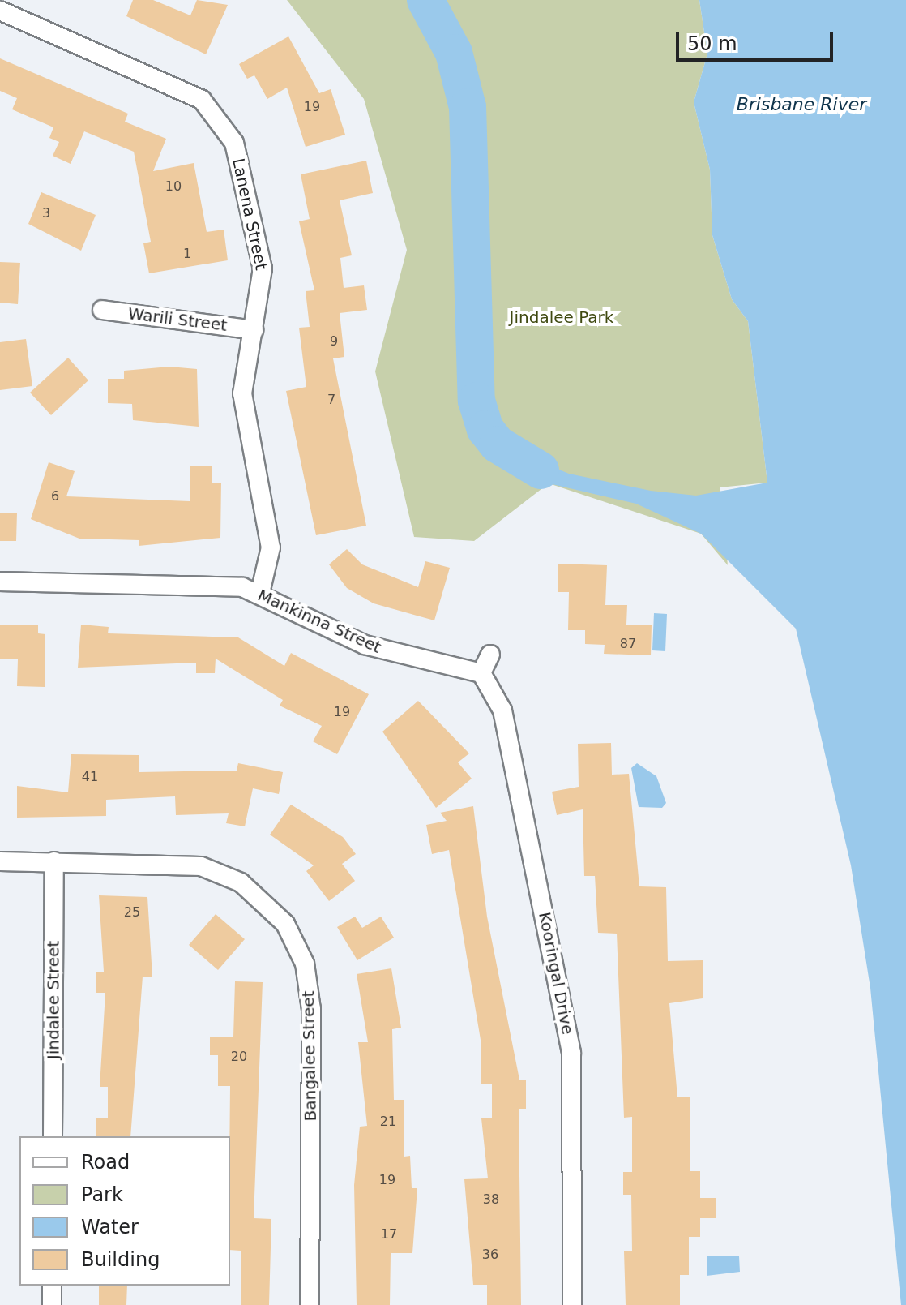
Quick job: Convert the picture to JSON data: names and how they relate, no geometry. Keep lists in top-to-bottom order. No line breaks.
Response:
{"streets":{"street":["Lanena Street","Warili Street","Mankinna Street","Kooringal Drive","Jindalee Street","Bangalee Street"]},"crossings":[["Lanena Street","Warili Street"],["Lanena Street","Mankinna Street"],["Mankinna Street","Kooringal Drive"],["Jindalee Street","Bangalee Street"]],"water":["Brisbane River"],"parks":["Jindalee Park"],"house_numbers":["19","10","3","1","9","7","6","87","19","41","25","20","21","19","38","17","36"],"legend":["Road","Park","Water","Building"],"scale_bar":"50 m"}
